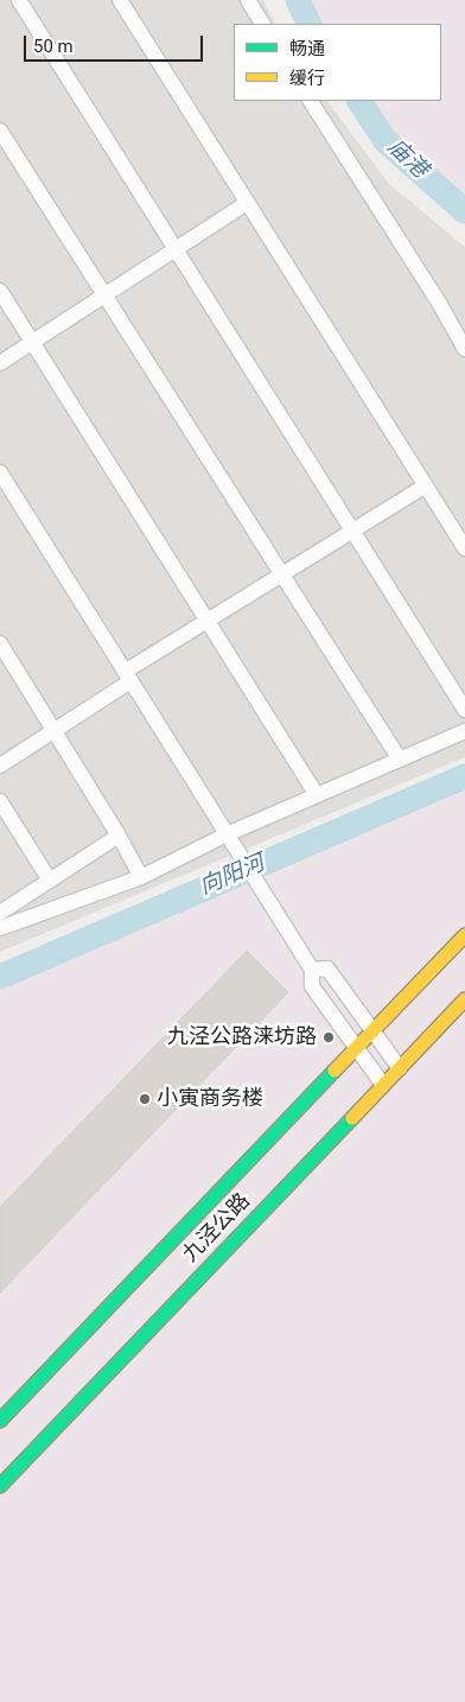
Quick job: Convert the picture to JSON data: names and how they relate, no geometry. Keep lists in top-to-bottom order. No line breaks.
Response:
{"streets":{"main road":["九泾公路"]},"water":["庙港","向阳河"],"places":["九泾公路涞坊路","小寅商务楼"],"legend":["畅通","缓行"],"scale_bar":"50 m"}
